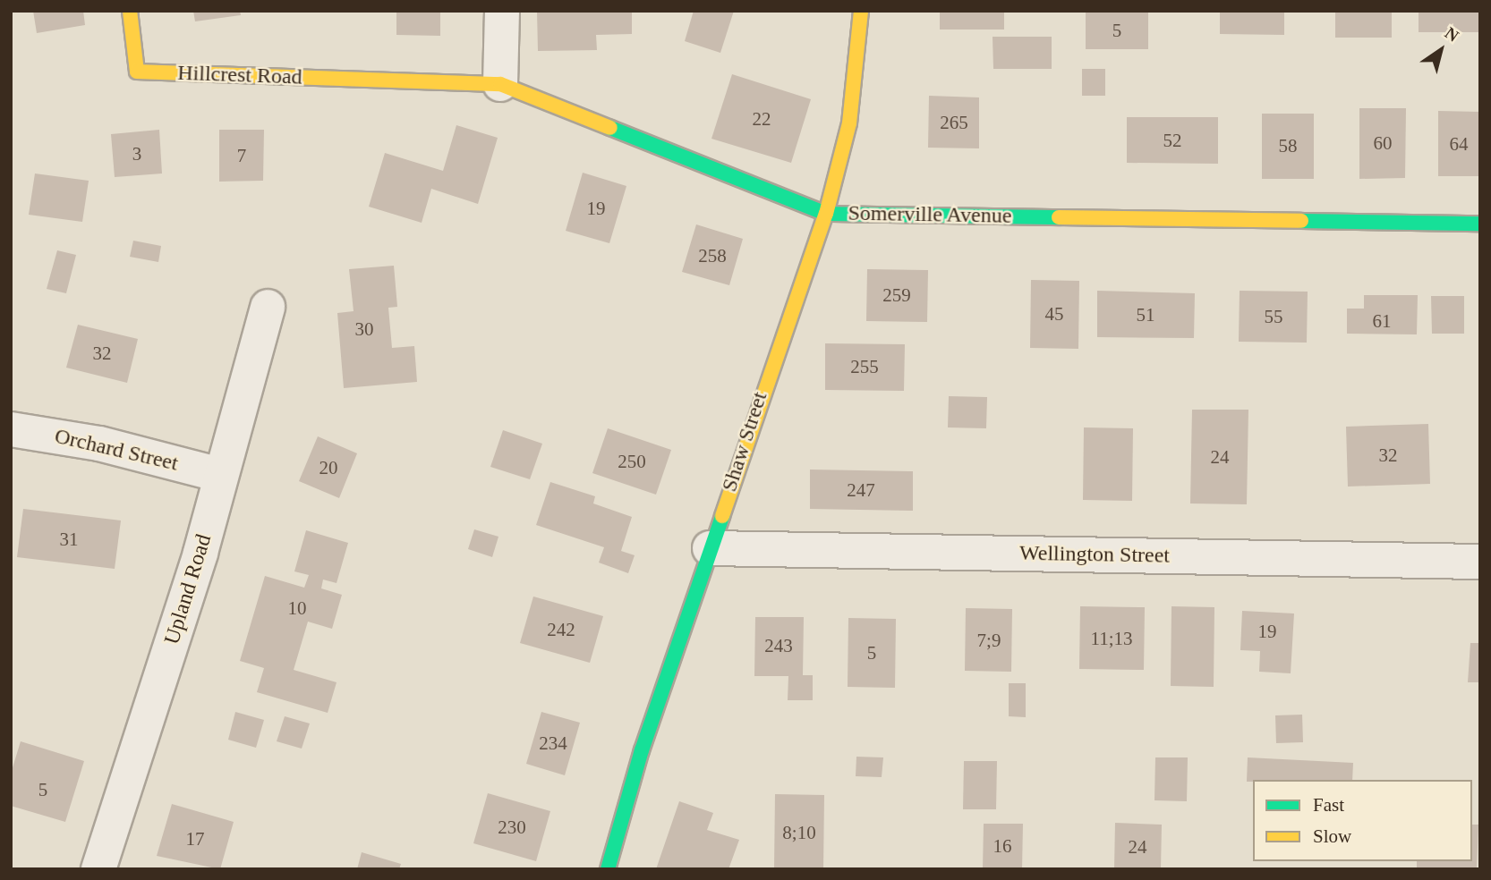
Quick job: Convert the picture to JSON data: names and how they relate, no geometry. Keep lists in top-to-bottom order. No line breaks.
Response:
{"streets":{"street":["Hillcrest Road","Somerville Avenue","Shaw Street","Orchard Street","Wellington Street","Upland Road"]},"crossings":[["Hillcrest Road","Somerville Avenue"],["Somerville Avenue","Shaw Street"],["Shaw Street","Wellington Street"],["Orchard Street","Upland Road"]],"house_numbers":["5","22","265","52","60","64","58","3","7","19","258","259","45","51","55","61","30","32","255","32","24","250","20","247","31","10","242","19","11;13","7;9","243","5","234","5","230","8;10","17","16","24"],"legend":["Fast","Slow"],"north":"top right"}
